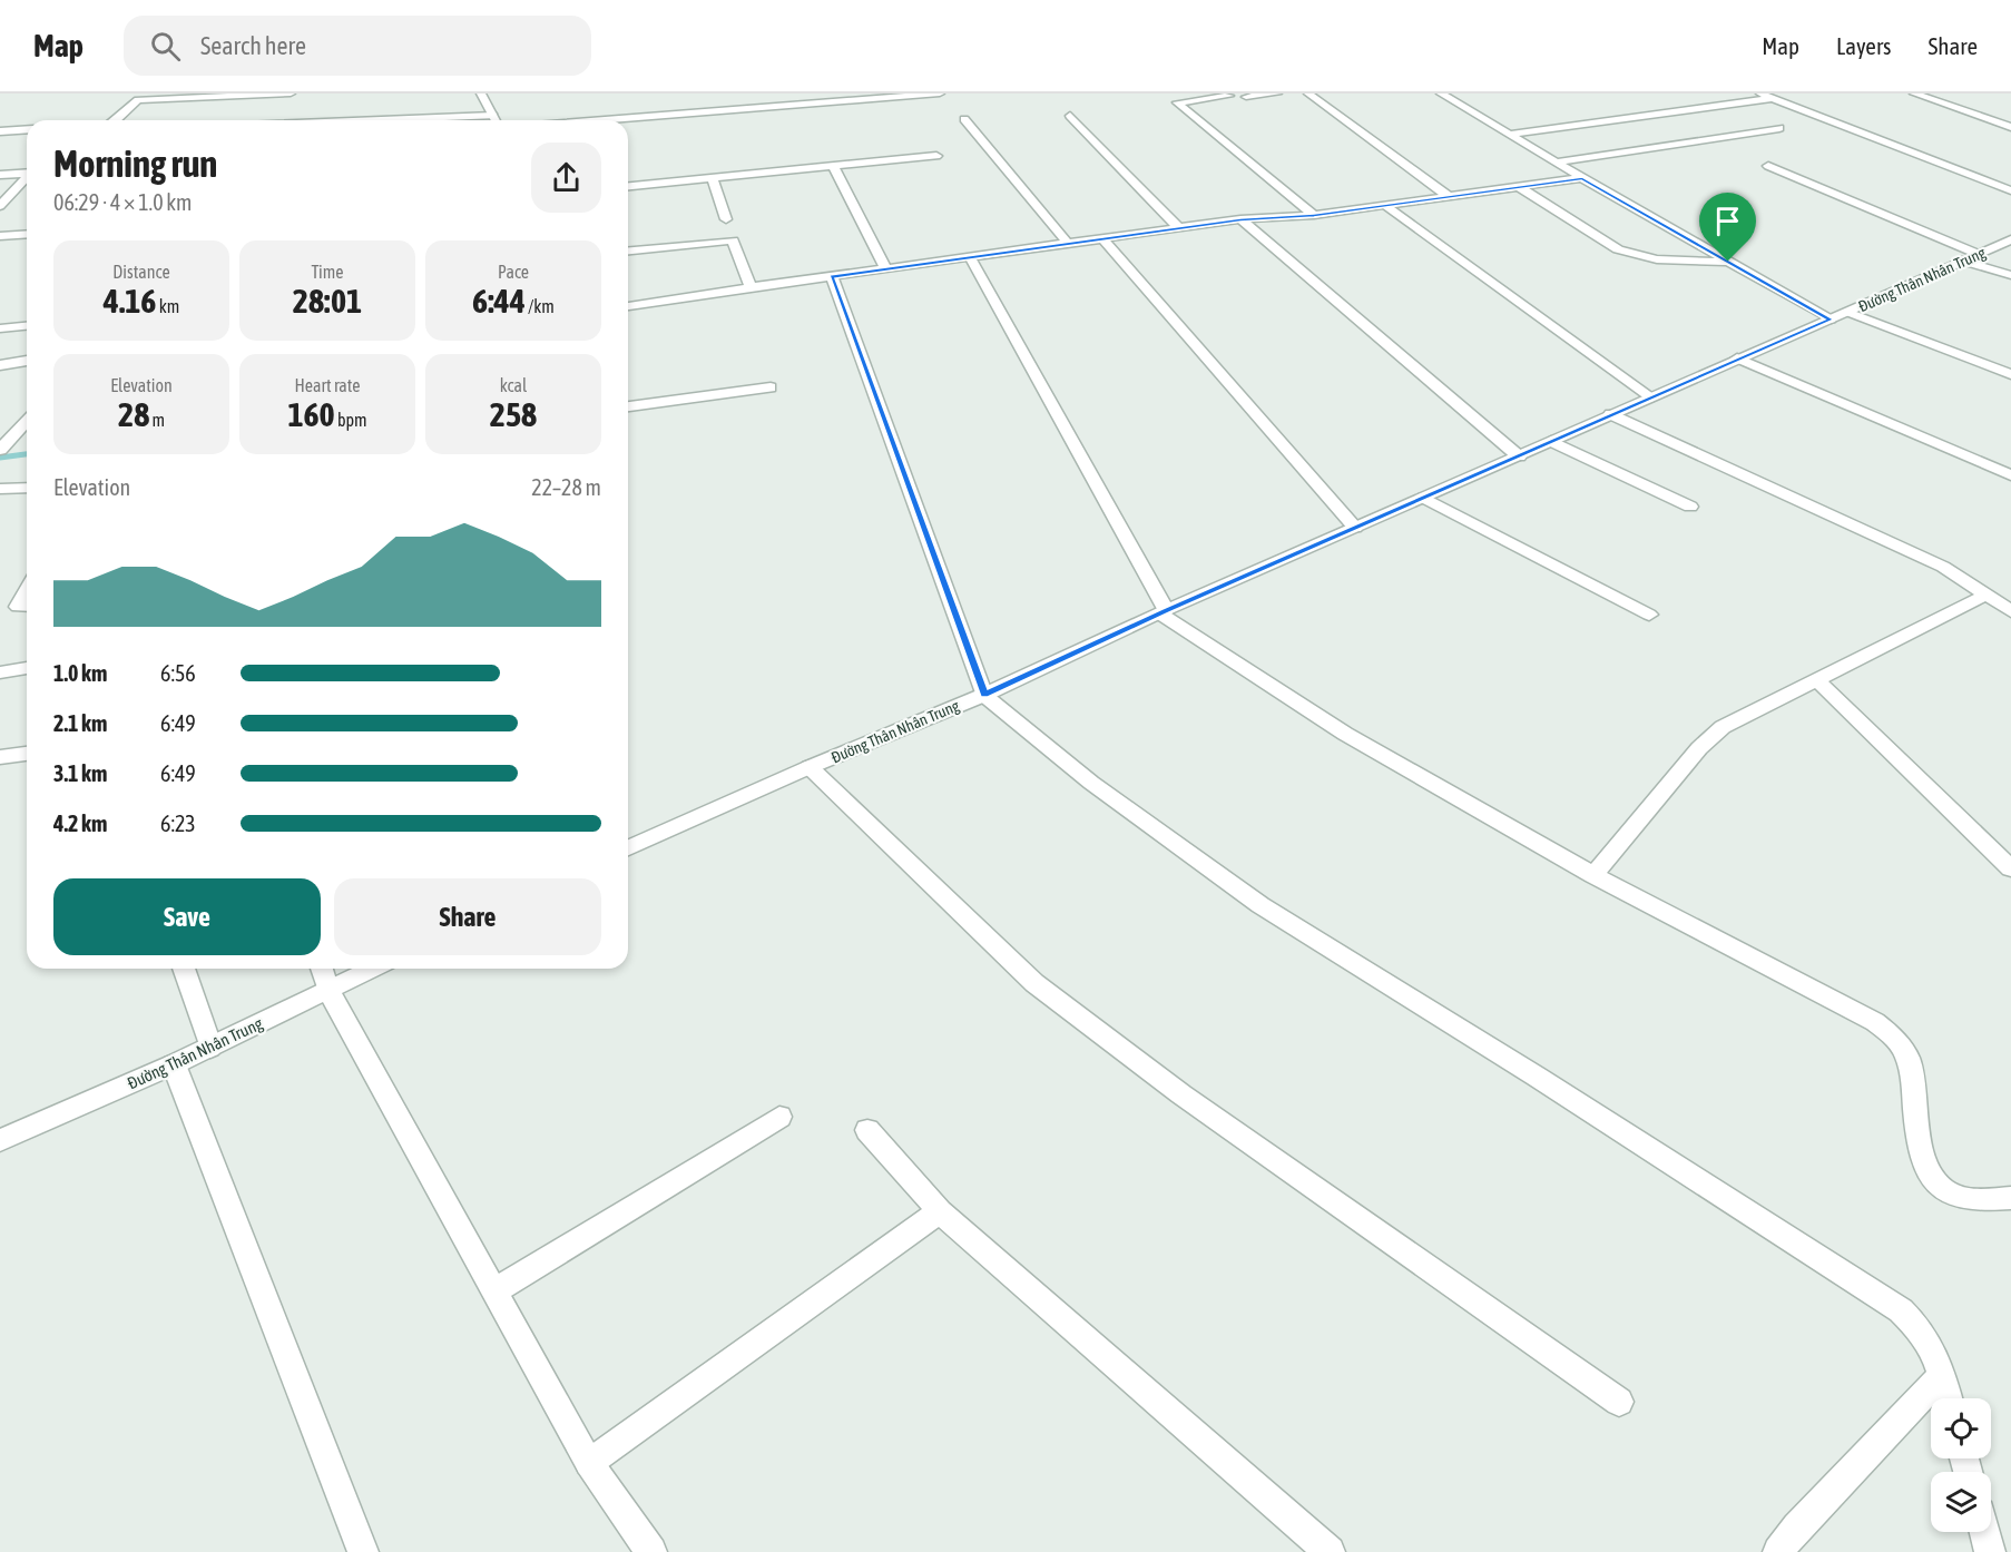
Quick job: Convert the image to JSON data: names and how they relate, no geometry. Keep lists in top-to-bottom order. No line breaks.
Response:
{"streets":{"street":["Đường Thân Nhân Trung"]},"page":{"header":"Map","search":"Search here","nav":["Map","Layers","Share"],"heading":["Morning run","06:29 · 4 × 1.0 km"],"stats":[["Distance","4.16 km"],["Time","28:01"],["Pace","6:44 /km"],["Elevation","28 m"],["Heart rate","160 bpm"],["kcal","258"]],"chart":["Elevation","22–28 m"],"list":[{"name":"1.0 km","note":"6:56"},{"name":"2.1 km","note":"6:49"},{"name":"3.1 km","note":"6:49"},{"name":"4.2 km","note":"6:23"}],"buttons":["Save","Share"]}}
